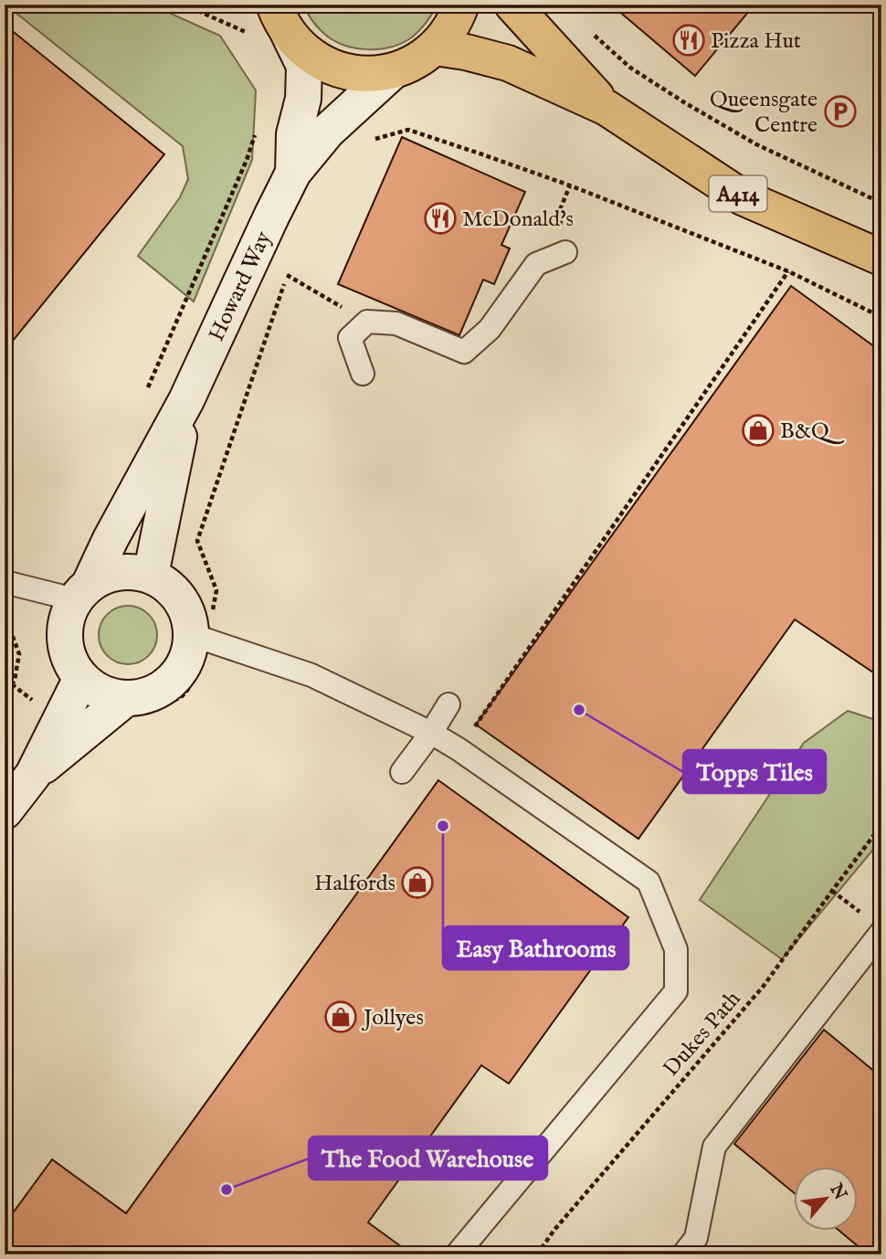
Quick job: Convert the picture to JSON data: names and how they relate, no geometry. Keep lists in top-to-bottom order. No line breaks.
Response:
{"streets":{"highway":["A414"],"street":["Howard Way"],"path":["Dukes Path"]},"places":{"restaurant":["Pizza Hut","McDonald's"],"parking":["Queensgate Centre"],"shop":["B&Q","Halfords","Jollyes"],"other":["Topps Tiles","Easy Bathrooms","The Food Warehouse"]},"north":"top right"}
